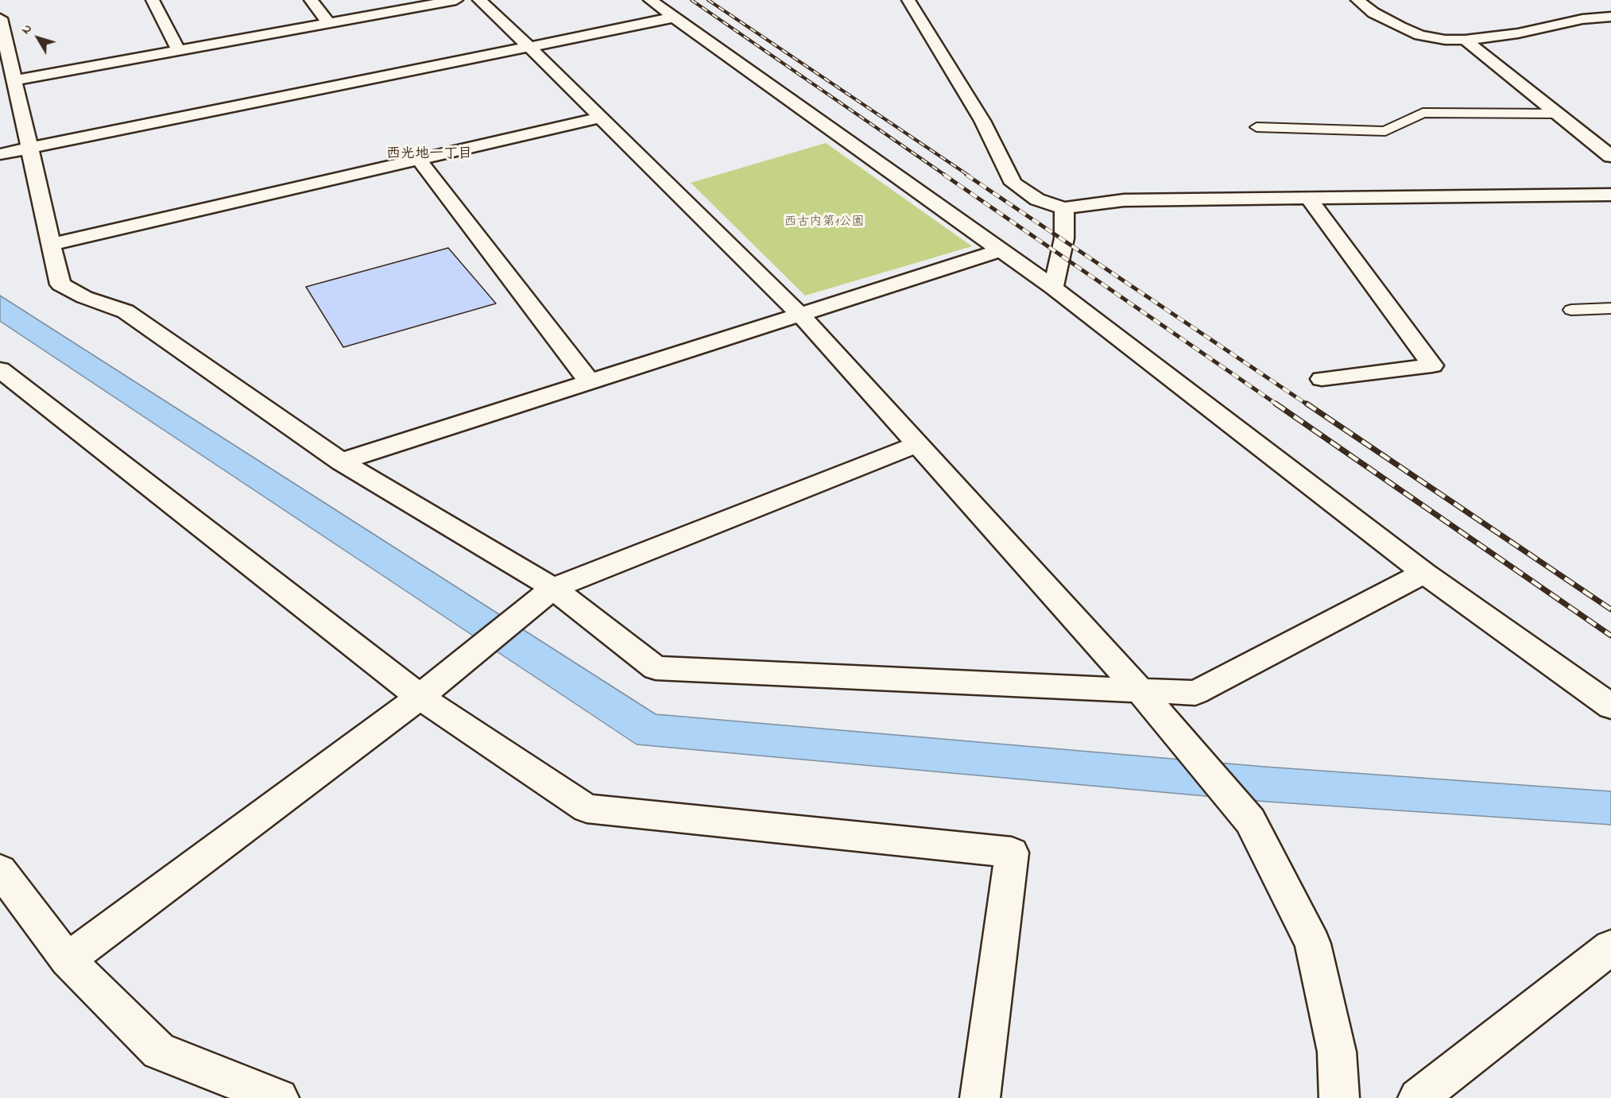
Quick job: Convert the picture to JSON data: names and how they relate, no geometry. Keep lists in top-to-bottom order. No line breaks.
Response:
{"districts":["西光地一丁目"],"parks":["西古内第1公園"],"north":"top left"}
